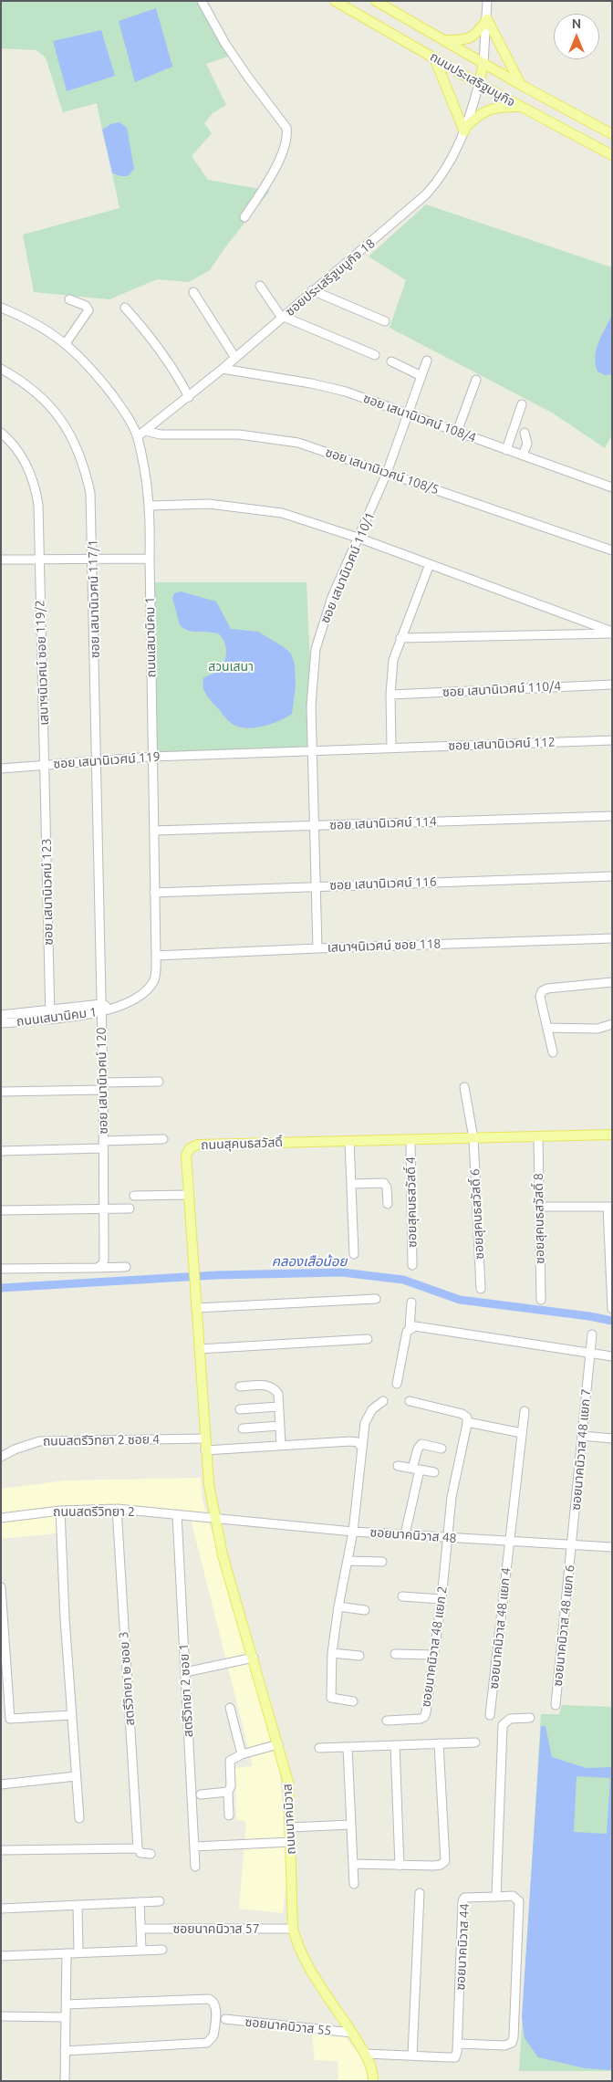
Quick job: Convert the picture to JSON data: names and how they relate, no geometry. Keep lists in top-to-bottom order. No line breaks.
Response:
{"streets":{"main road":["ถนนประเสริฐมนูกิจ","ถนนสุคนธสวัสดิ์","ถนนนาคนิวาส"],"street":["ซอยประเสริฐมนูกิจ 18","ซอย เสนานิเวศน์ 108/4","ซอย เสนานิเวศน์ 108/5","ซอย เสนานิเวศน์ 110/1","ซอย เสนานิเวศน์ 117/1","ถนนเสนานิคม 1","เสนาฯนิเวศน์ ซอย 119/2","ซอย เสนานิเวศน์ 110/4","ซอย เสนานิเวศน์ 112","ซอย เสนานิเวศน์ 119","ซอย เสนานิเวศน์ 114","ซอย เสนานิเวศน์ 116","ซอย เสนานิเวศน์ 123","เสนาฯนิเวศน์ ซอย 118","ซอย เสนานิเวศน์ 120","ซอยสุคนธสวัสดิ์ 4","ซอยสุคนธสวัสดิ์ 6","ซอยสุคนธสวัสดิ์ 8","ถนนสตรีวิทยา 2 ซอย 4","ซอยนาคนิวาส 48 แยก 7","ถนนสตรีวิทยา 2","ซอยนาคนิวาส 48","ซอยนาคนิวาส 48 แยก 6","ซอยนาคนิวาส 48 แยก 4","ซอยนาคนิวาส 48 แยก 2","สตรีวิทยา ๒ ซอย 3","สตรีวิทยา 2 ซอย 1","ซอยนาคนิวาส 57","ซอยนาคนิวาส 44","ซอยนาคนิวาส 55"]},"crossings":[["ถนนประเสริฐมนูกิจ","ซอยประเสริฐมนูกิจ 18"],["ซอยประเสริฐมนูกิจ 18","ซอย เสนานิเวศน์ 108/4"],["ซอยประเสริฐมนูกิจ 18","ซอย เสนานิเวศน์ 108/5"],["ซอยประเสริฐมนูกิจ 18","ถนนเสนานิคม 1"],["ซอย เสนานิเวศน์ 108/4","ซอย เสนานิเวศน์ 110/1"],["ซอย เสนานิเวศน์ 108/5","ซอย เสนานิเวศน์ 110/1"],["ซอย เสนานิเวศน์ 110/1","ซอย เสนานิเวศน์ 112"],["ซอย เสนานิเวศน์ 110/1","ซอย เสนานิเวศน์ 114"],["ซอย เสนานิเวศน์ 110/1","ซอย เสนานิเวศน์ 116"],["ซอย เสนานิเวศน์ 110/1","เสนาฯนิเวศน์ ซอย 118"],["ซอย เสนานิเวศน์ 117/1","ซอย เสนานิเวศน์ 119"],["ซอย เสนานิเวศน์ 117/1","ซอย เสนานิเวศน์ 120"],["ถนนเสนานิคม 1","ซอย เสนานิเวศน์ 119"],["ถนนเสนานิคม 1","ซอย เสนานิเวศน์ 114"],["ถนนเสนานิคม 1","ซอย เสนานิเวศน์ 116"],["ถนนเสนานิคม 1","ซอย เสนานิเวศน์ 123"],["ถนนเสนานิคม 1","เสนาฯนิเวศน์ ซอย 118"],["ถนนเสนานิคม 1","ซอย เสนานิเวศน์ 120"],["เสนาฯนิเวศน์ ซอย 119/2","ซอย เสนานิเวศน์ 119"],["เสนาฯนิเวศน์ ซอย 119/2","ซอย เสนานิเวศน์ 123"],["ซอย เสนานิเวศน์ 112","ซอย เสนานิเวศน์ 119"],["ซอย เสนานิเวศน์ 119","ซอย เสนานิเวศน์ 123"],["ซอย เสนานิเวศน์ 119","ซอย เสนานิเวศน์ 120"],["ถนนสุคนธสวัสดิ์","ซอยสุคนธสวัสดิ์ 4"],["ถนนสุคนธสวัสดิ์","ซอยสุคนธสวัสดิ์ 6"],["ถนนสุคนธสวัสดิ์","ซอยสุคนธสวัสดิ์ 8"],["ถนนสุคนธสวัสดิ์","ถนนสตรีวิทยา 2 ซอย 4"],["ถนนสุคนธสวัสดิ์","ถนนสตรีวิทยา 2"],["ถนนสุคนธสวัสดิ์","ซอยนาคนิวาส 48"],["ถนนสุคนธสวัสดิ์","ถนนนาคนิวาส"],["ซอยนาคนิวาส 48 แยก 7","ซอยนาคนิวาส 48"],["ซอยนาคนิวาส 48 แยก 7","ซอยนาคนิวาส 48 แยก 6"],["ถนนสตรีวิทยา 2","ซอยนาคนิวาส 48"],["ถนนสตรีวิทยา 2","สตรีวิทยา ๒ ซอย 3"],["ถนนสตรีวิทยา 2","สตรีวิทยา 2 ซอย 1"],["ถนนสตรีวิทยา 2","ถนนนาคนิวาส"],["ซอยนาคนิวาส 48","ซอยนาคนิวาส 48 แยก 6"],["ซอยนาคนิวาส 48","ซอยนาคนิวาส 48 แยก 4"],["ซอยนาคนิวาส 48","ซอยนาคนิวาส 48 แยก 2"],["ซอยนาคนิวาส 48","ถนนนาคนิวาส"],["ถนนนาคนิวาส","ซอยนาคนิวาส 57"],["ถนนนาคนิวาส","ซอยนาคนิวาส 55"]],"water":["คลองเสือน้อย"],"parks":["สวนเสนา"],"north":"top"}
